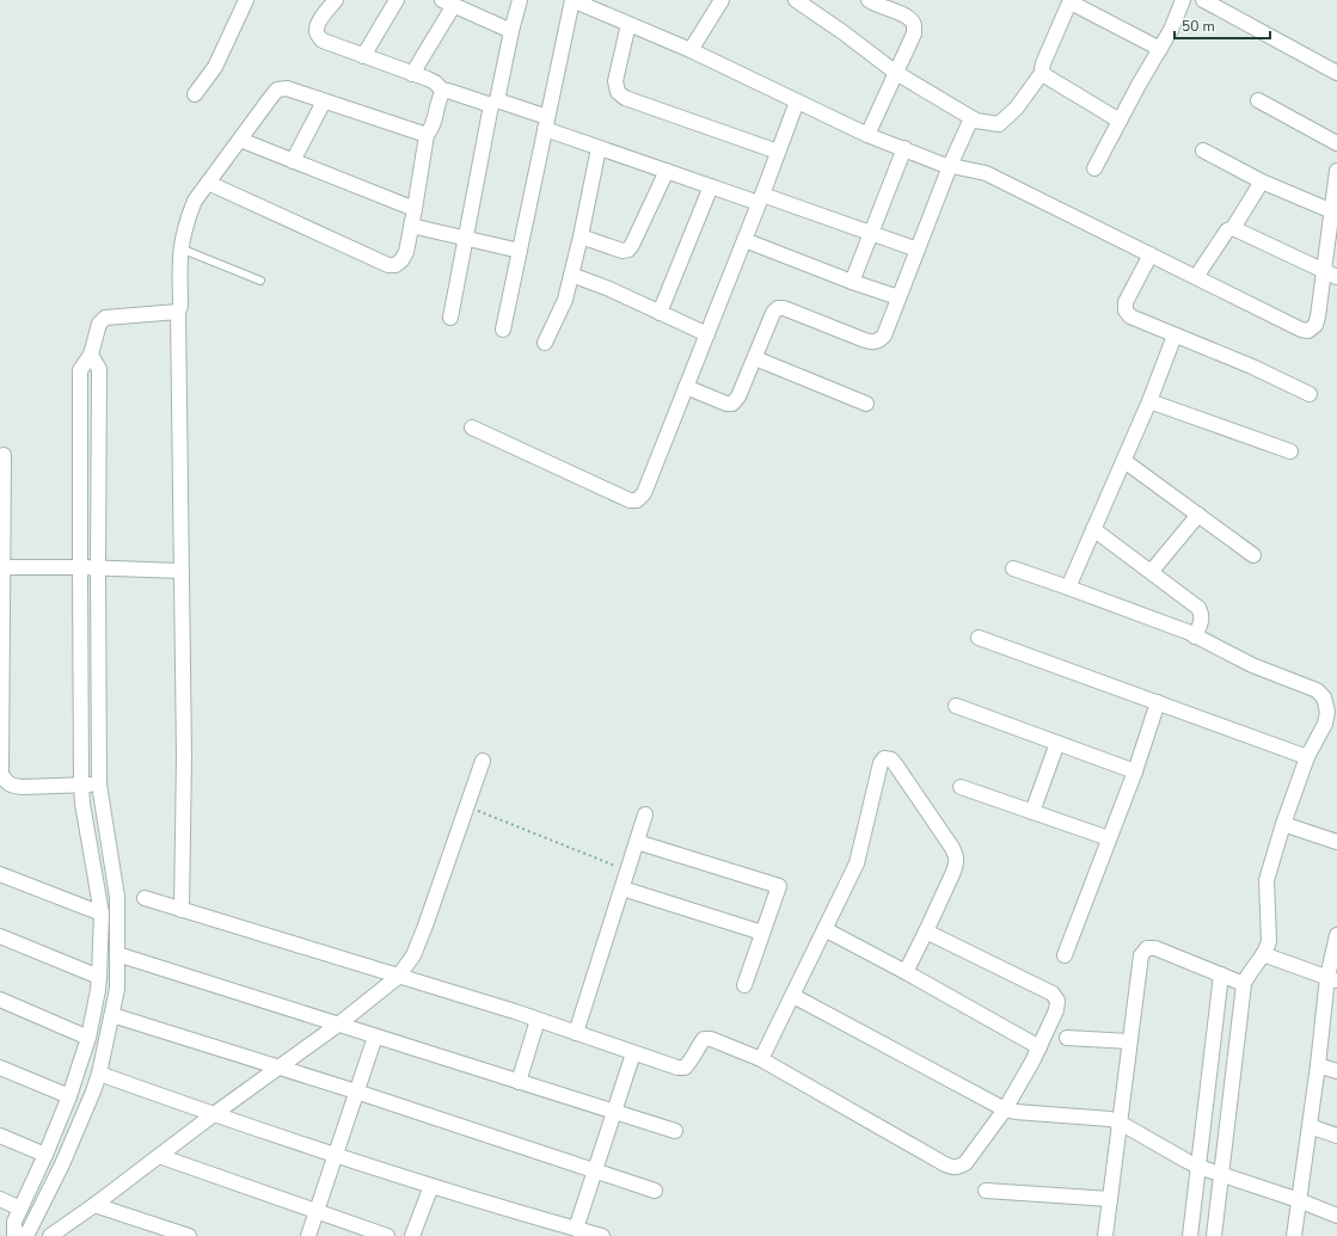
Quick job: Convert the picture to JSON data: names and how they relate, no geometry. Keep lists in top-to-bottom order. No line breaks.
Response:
{"scale_bar":"50 m"}
